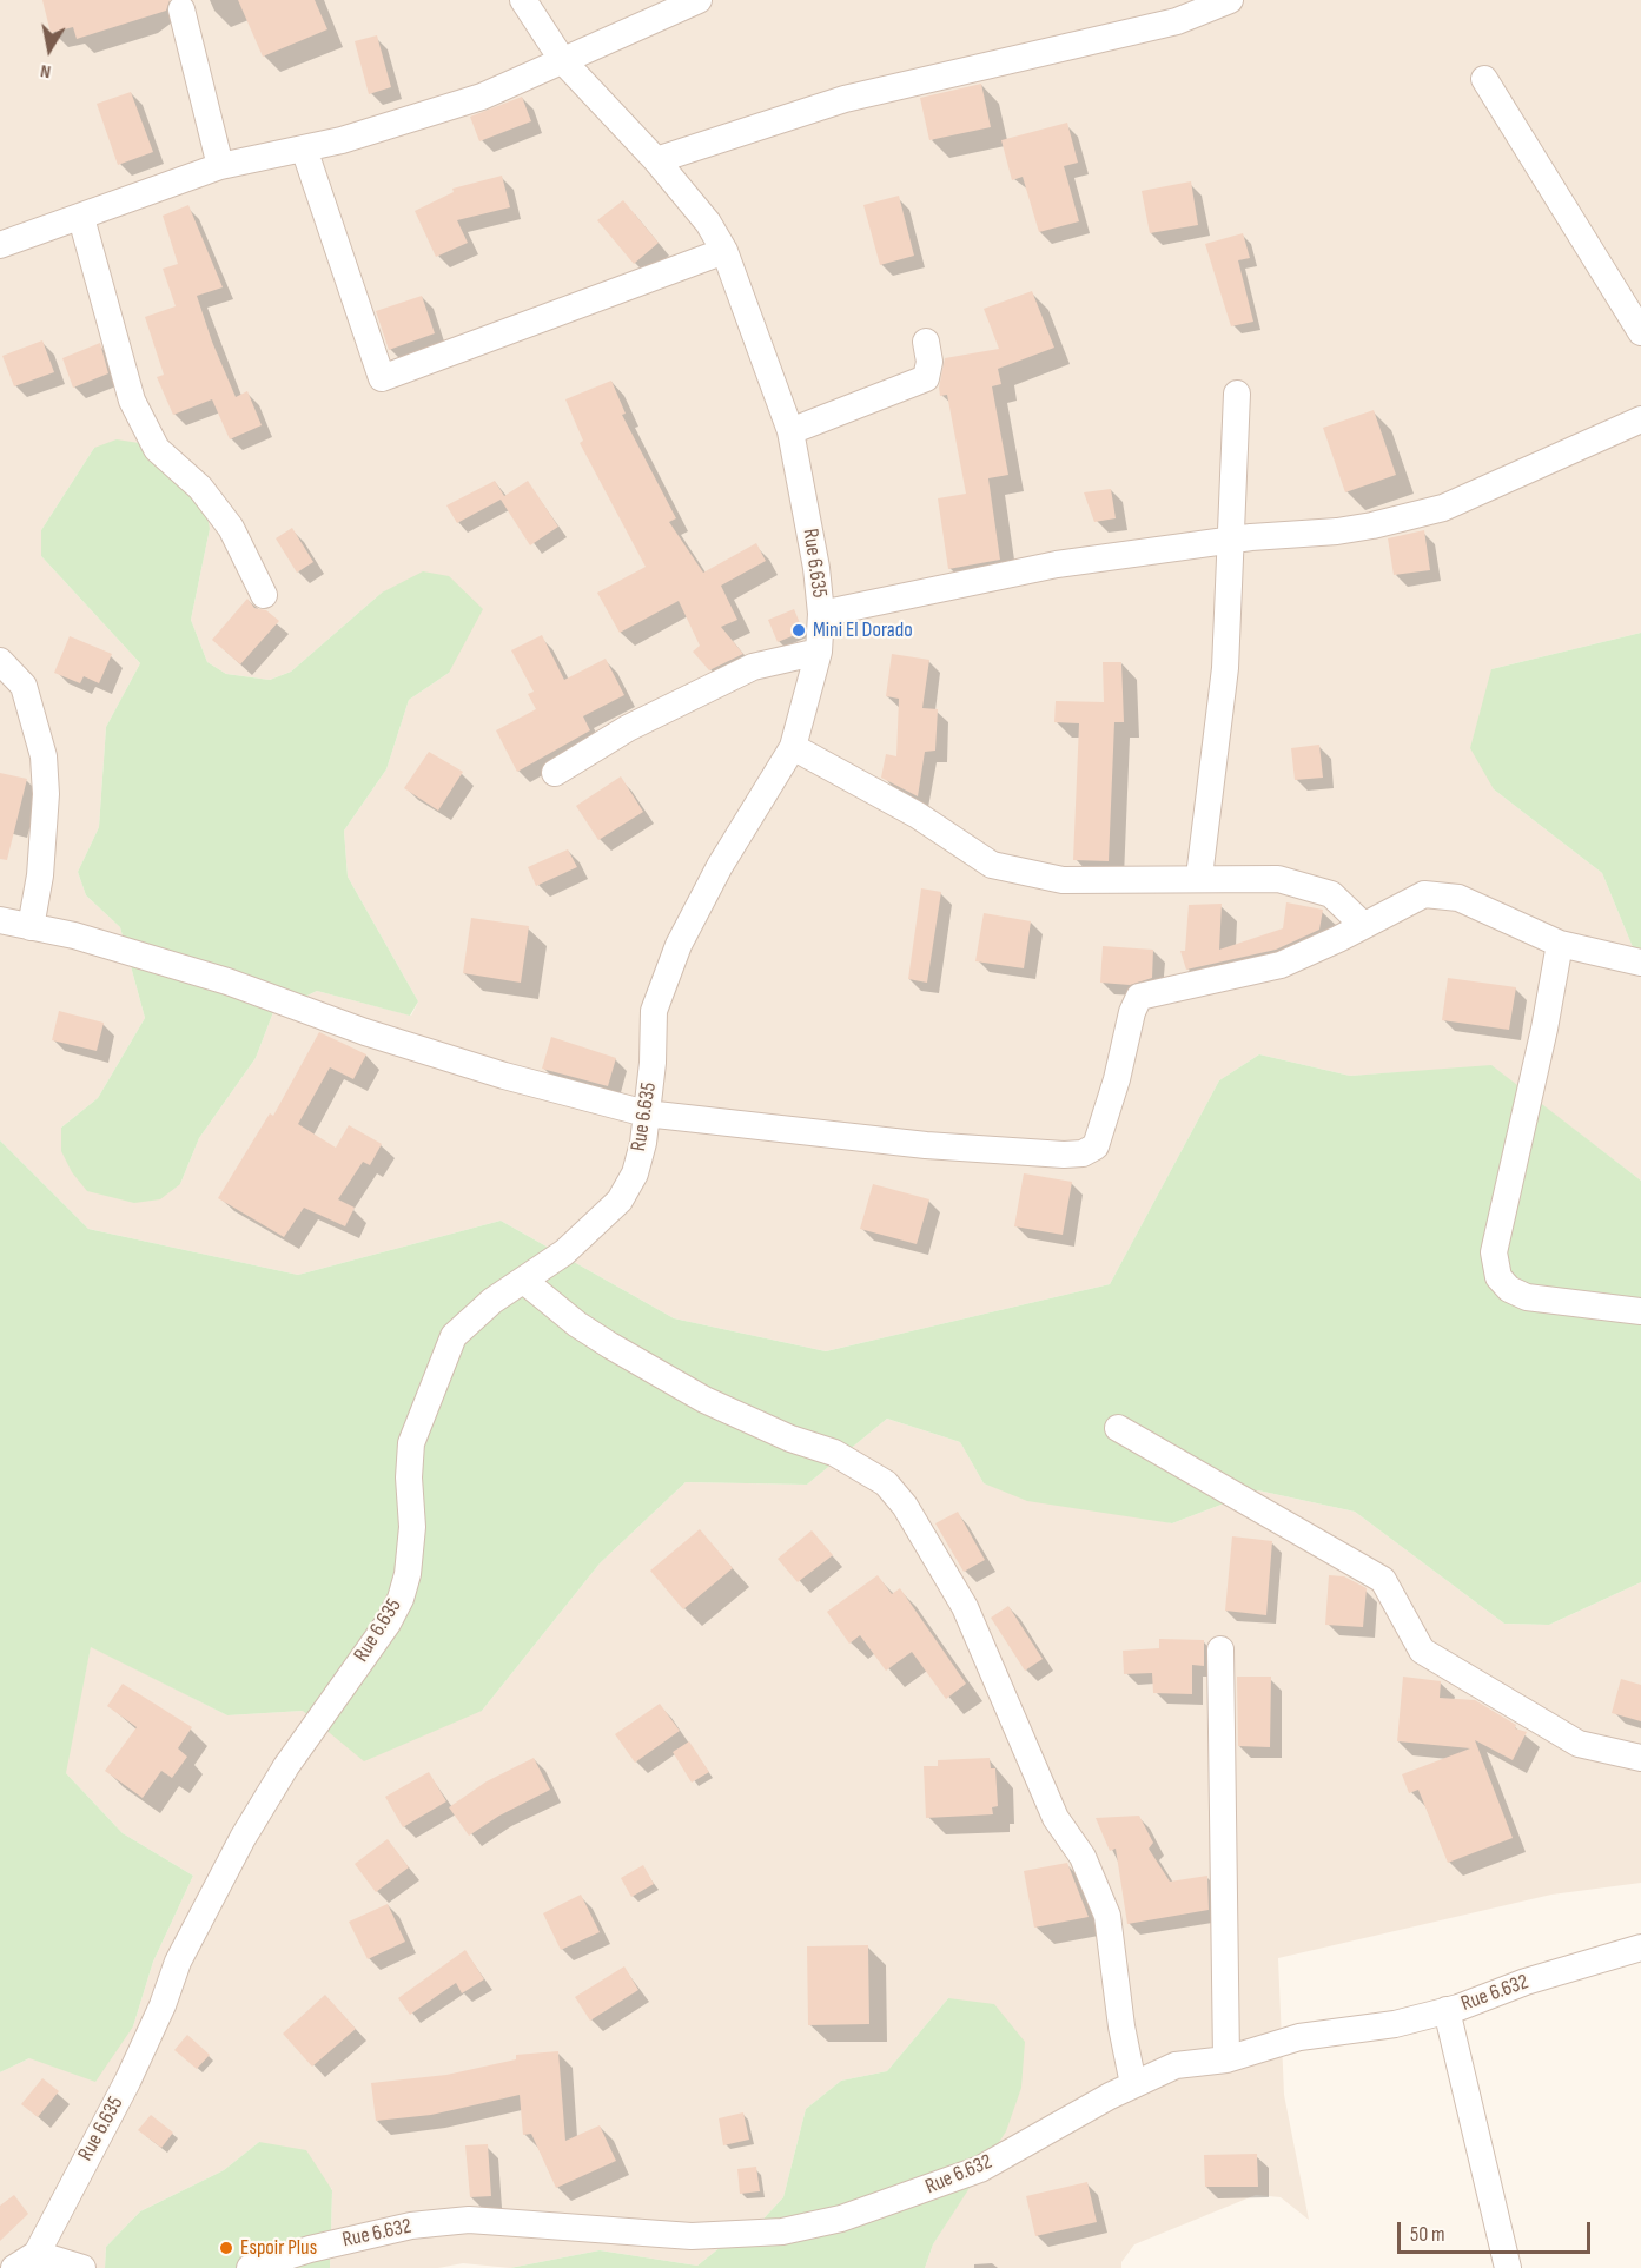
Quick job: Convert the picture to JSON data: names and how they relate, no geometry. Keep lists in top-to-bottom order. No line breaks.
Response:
{"streets":{"street":["Rue 6.635","Rue 6.632"]},"places":["Mini El Dorado","Espoir Plus"],"scale_bar":"50 m","north":"bottom"}
